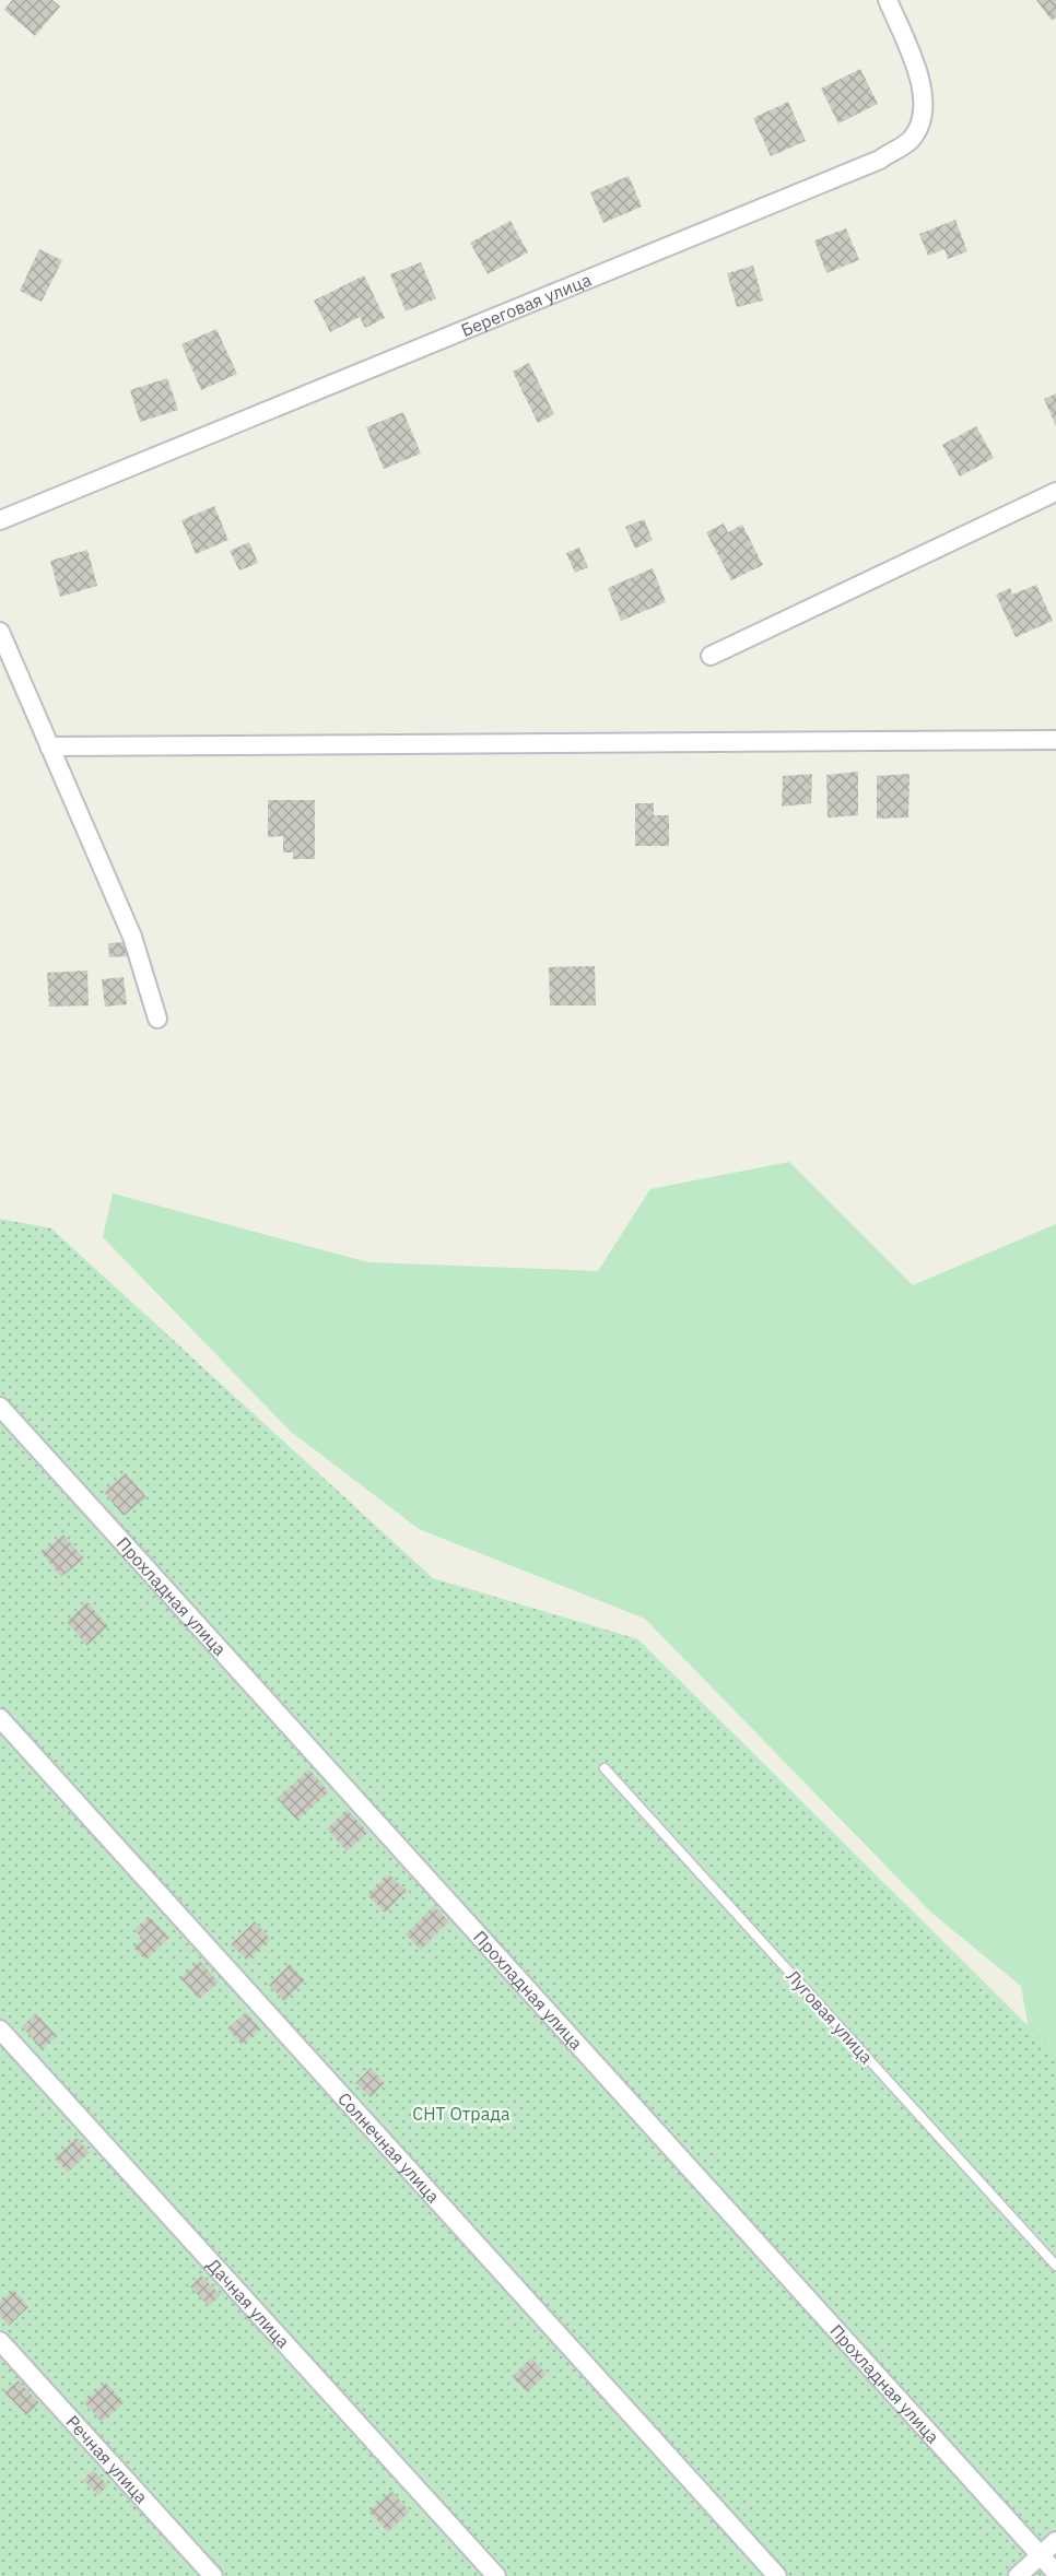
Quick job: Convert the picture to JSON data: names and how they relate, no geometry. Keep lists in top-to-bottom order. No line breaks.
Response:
{"streets":{"street":["Береговая улица","Прохладная улица","Солнечная улица","Дачная улица","Речная улица"],"lane":["Луговая улица"]},"parks":["СНТ Отрада"]}
